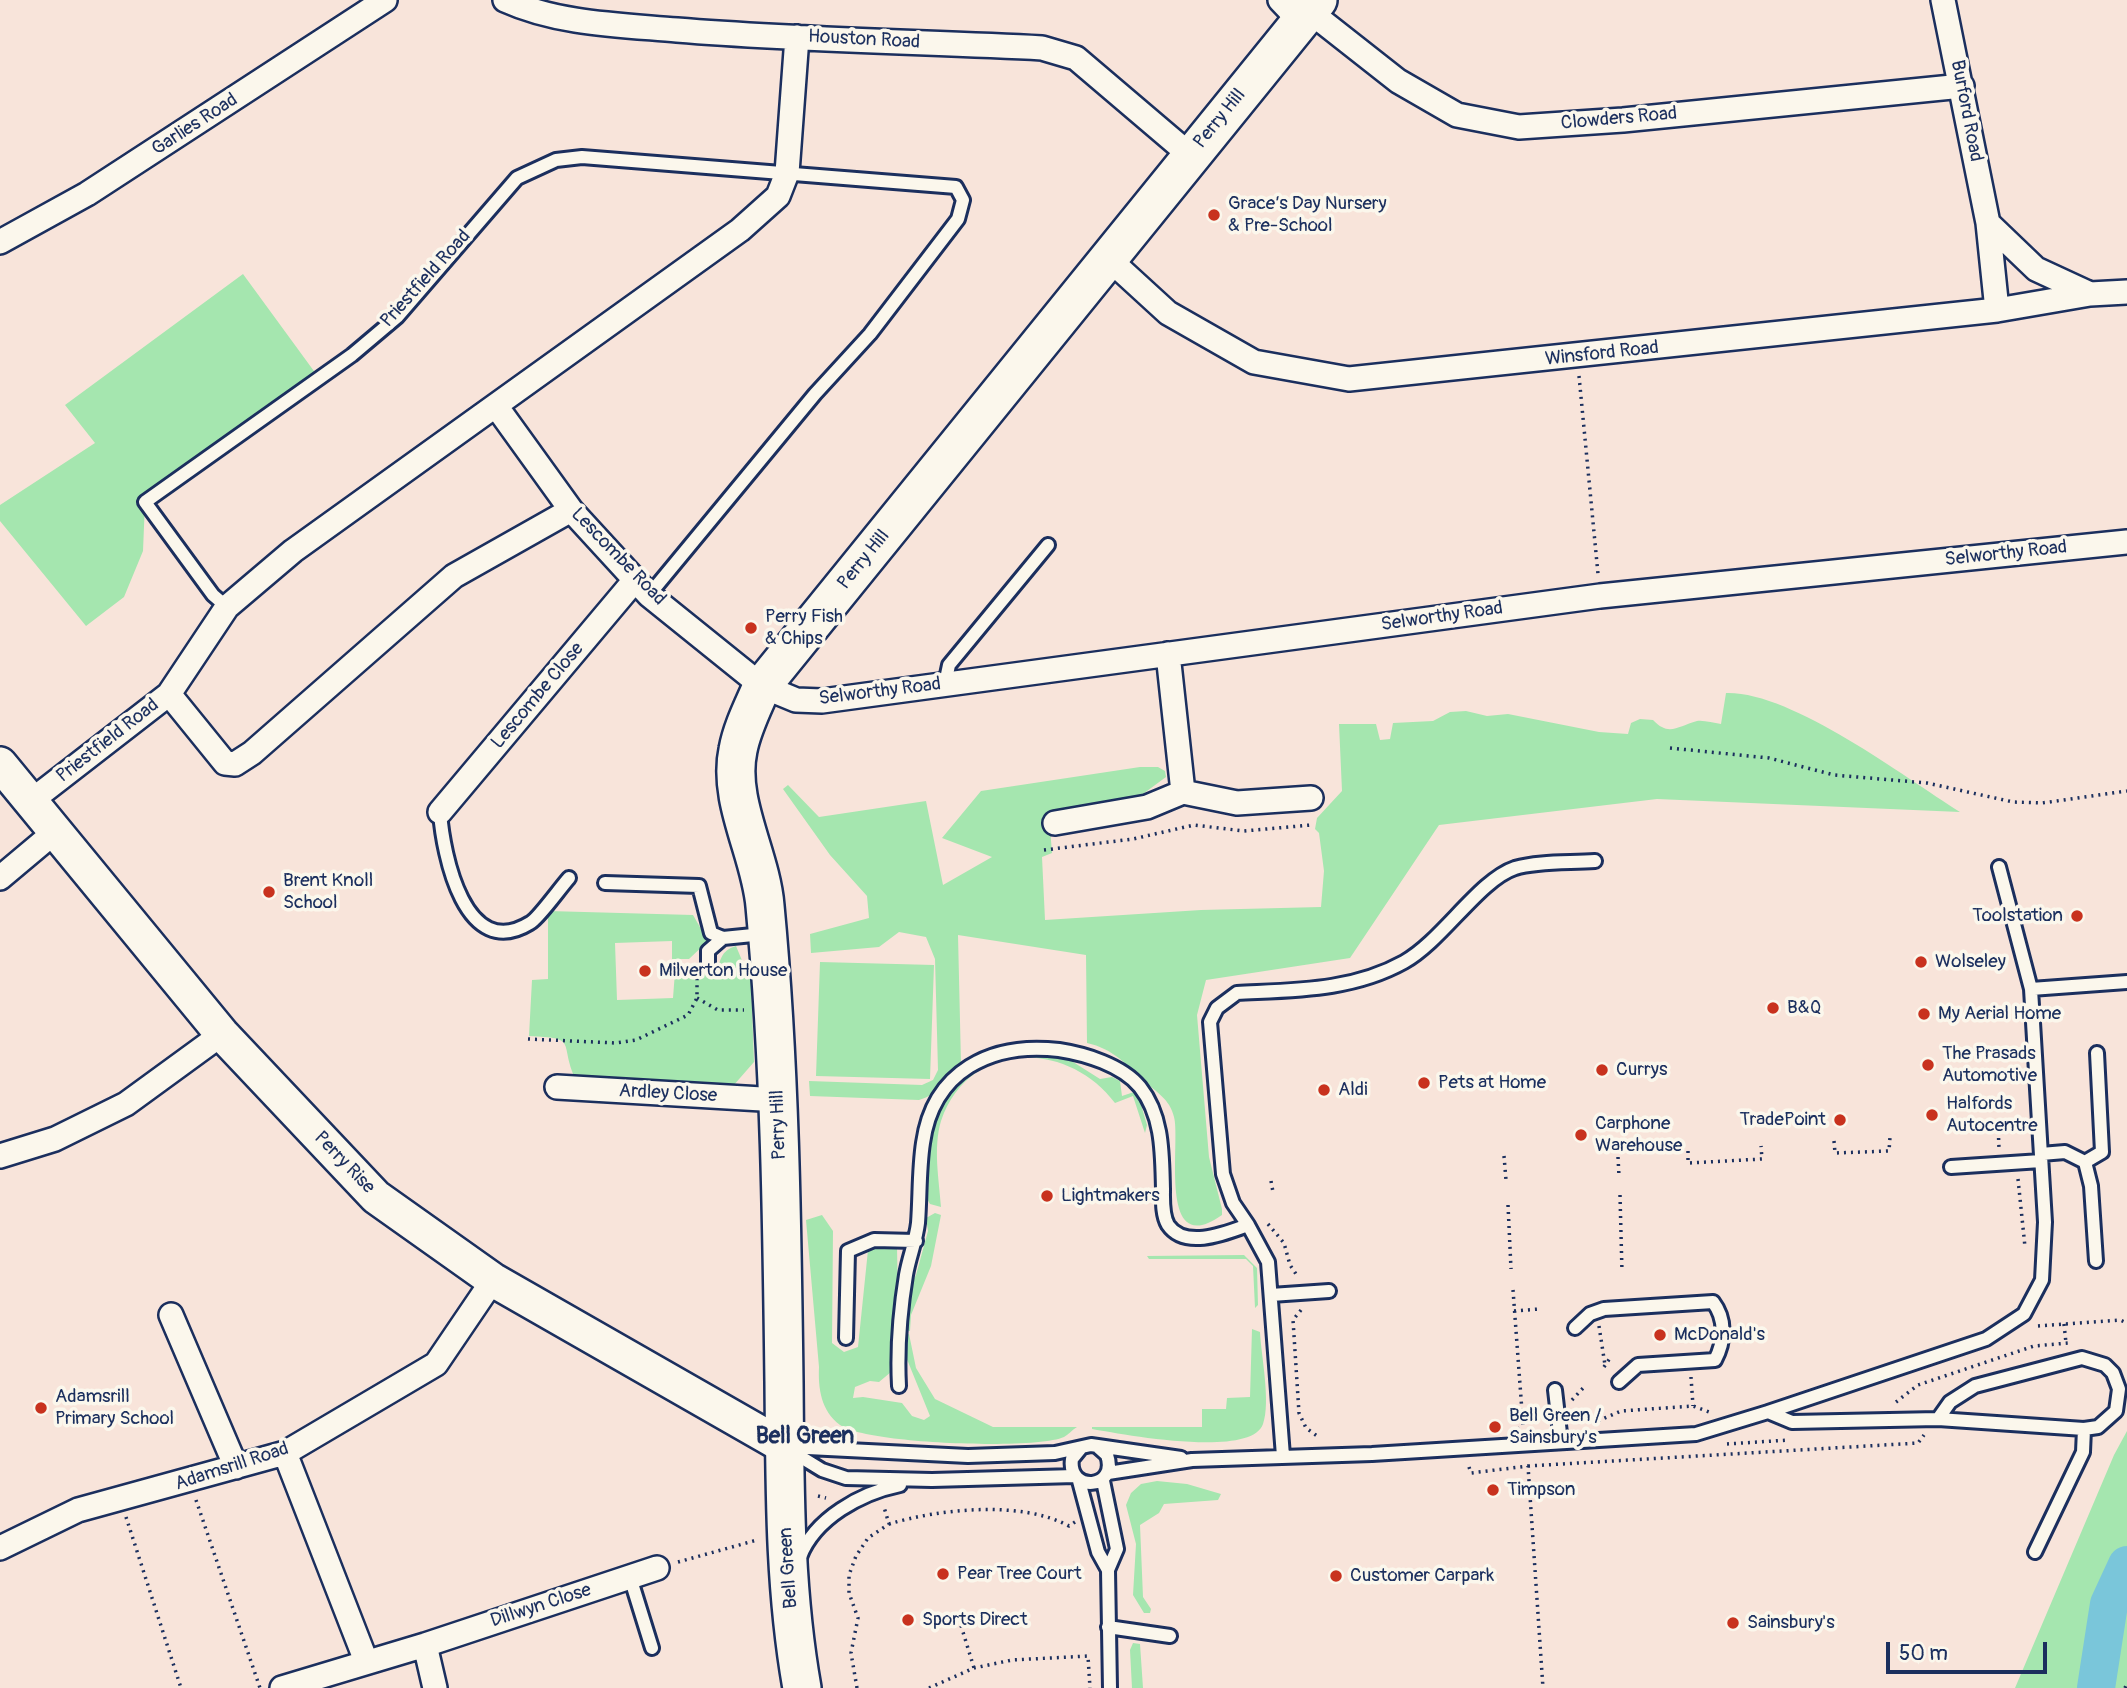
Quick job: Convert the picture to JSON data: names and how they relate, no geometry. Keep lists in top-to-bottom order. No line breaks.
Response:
{"streets":{"main road":["Perry Hill","Perry Rise","Bell Green"],"street":["Houston Road","Burford Road","Clowders Road","Garlies Road","Priestfield Road","Winsford Road","Selworthy Road","Lescombe Road","Lescombe Close","Ardley Close","Adamsrill Road","Dillwyn Close"]},"crossings":[["Houston Road","Perry Hill"],["Houston Road","Priestfield Road"],["Burford Road","Clowders Road"],["Burford Road","Winsford Road"],["Perry Hill","Clowders Road"],["Perry Hill","Winsford Road"],["Perry Hill","Selworthy Road"],["Perry Hill","Lescombe Road"],["Perry Hill","Ardley Close"],["Perry Hill","Perry Rise"],["Perry Hill","Bell Green"],["Priestfield Road","Lescombe Road"],["Priestfield Road","Perry Rise"],["Selworthy Road","Lescombe Road"],["Lescombe Road","Lescombe Close"],["Perry Rise","Adamsrill Road"],["Perry Rise","Bell Green"]],"districts":["Bell Green"],"places":["Grace’s Day Nursery & Pre-School","Perry Fish & Chips","Brent Knoll School","Toolstation","Wolseley","Milverton House","B&Q","My Aerial Home","The Prasads Automotive","Currys","Pets at Home","Aldi","Halfords Autocentre","TradePoint","Carphone Warehouse","Lightmakers","McDonald's","Adamsrill Primary School","Bell Green / Sainsbury's","Timpson","Pear Tree Court","Customer Carpark","Sports Direct","Sainsbury's"],"scale_bar":"50 m"}
